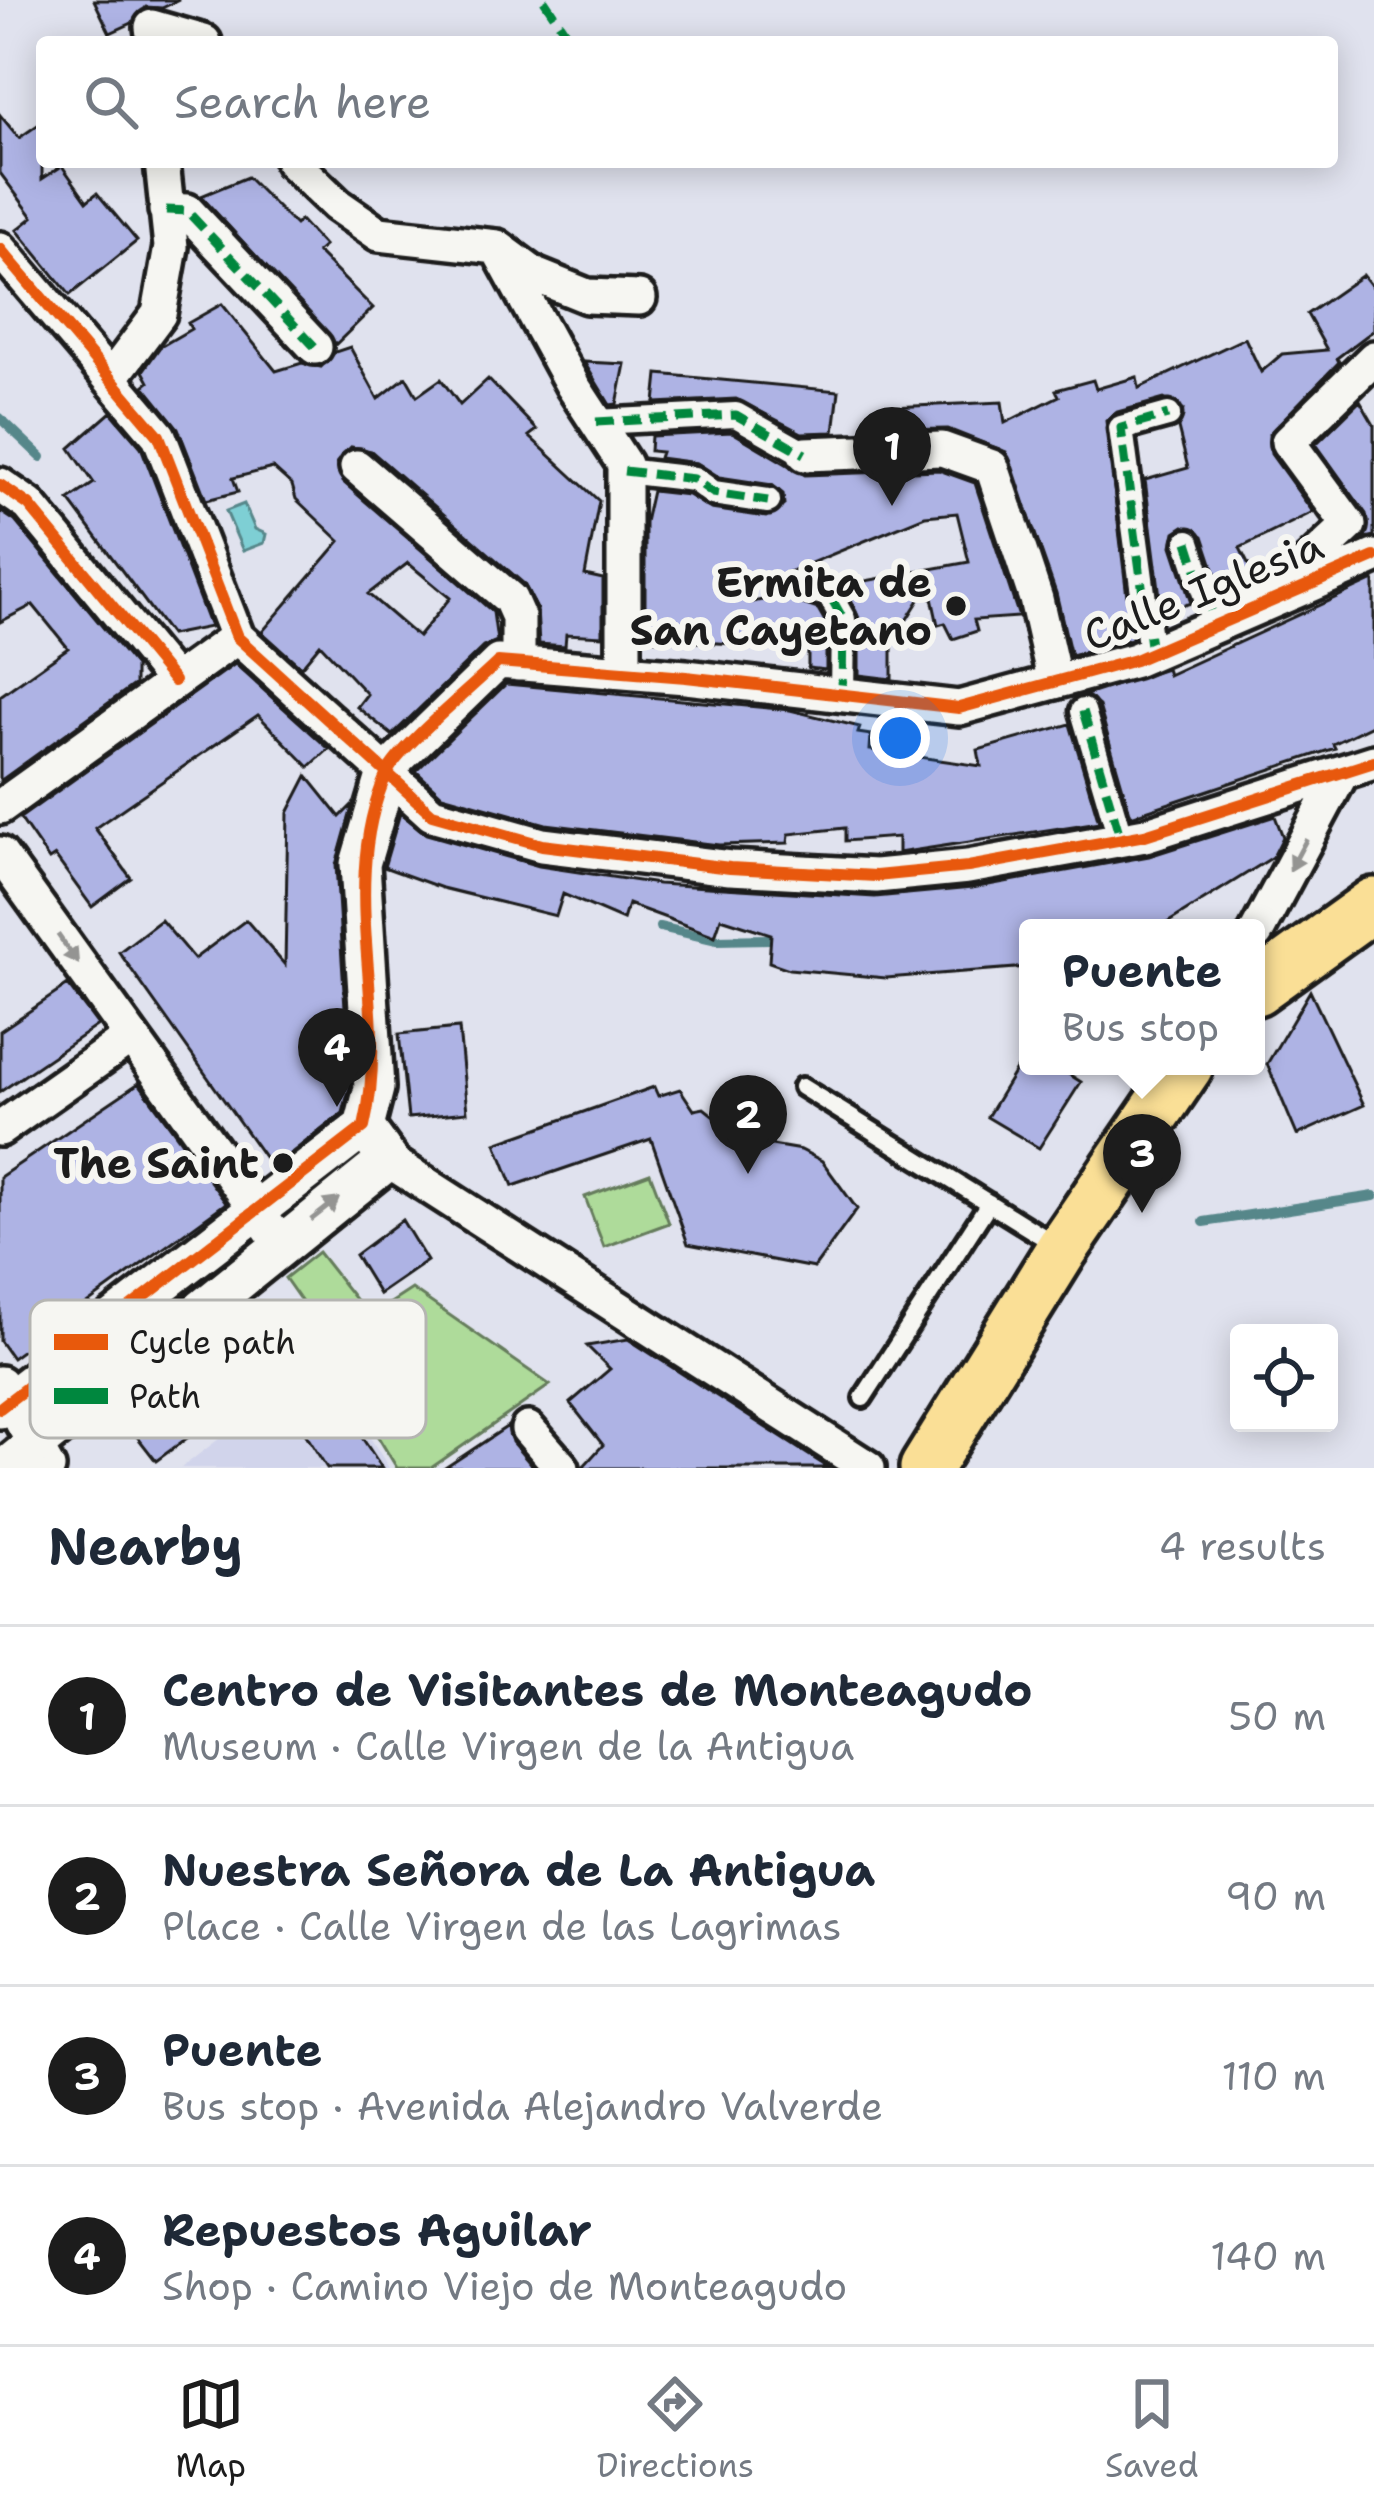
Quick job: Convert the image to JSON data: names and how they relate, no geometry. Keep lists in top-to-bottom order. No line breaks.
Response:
{"streets":{"street":["Calle Iglesia"]},"places":["Ermita de San Cayetano","The Saint"],"legend":["Cycle path","Path"],"page":{"search":"Search here","pins":["1","4","2","3"],"popup":["Puente","Bus stop"],"heading":["Nearby","4 results"],"list":[{"mark":"1","name":"Centro de Visitantes de Monteagudo","note":"Museum · Calle Virgen de la Antigua","value":"50 m"},{"mark":"2","name":"Nuestra Señora de La Antigua","note":"Place · Calle Virgen de las Lagrimas","value":"90 m"},{"mark":"3","name":"Puente","note":"Bus stop · Avenida Alejandro Valverde","value":"110 m"},{"mark":"4","name":"Repuestos Aguilar","note":"Shop · Camino Viejo de Monteagudo","value":"140 m"}],"nav":["Map","Directions","Saved"]}}
